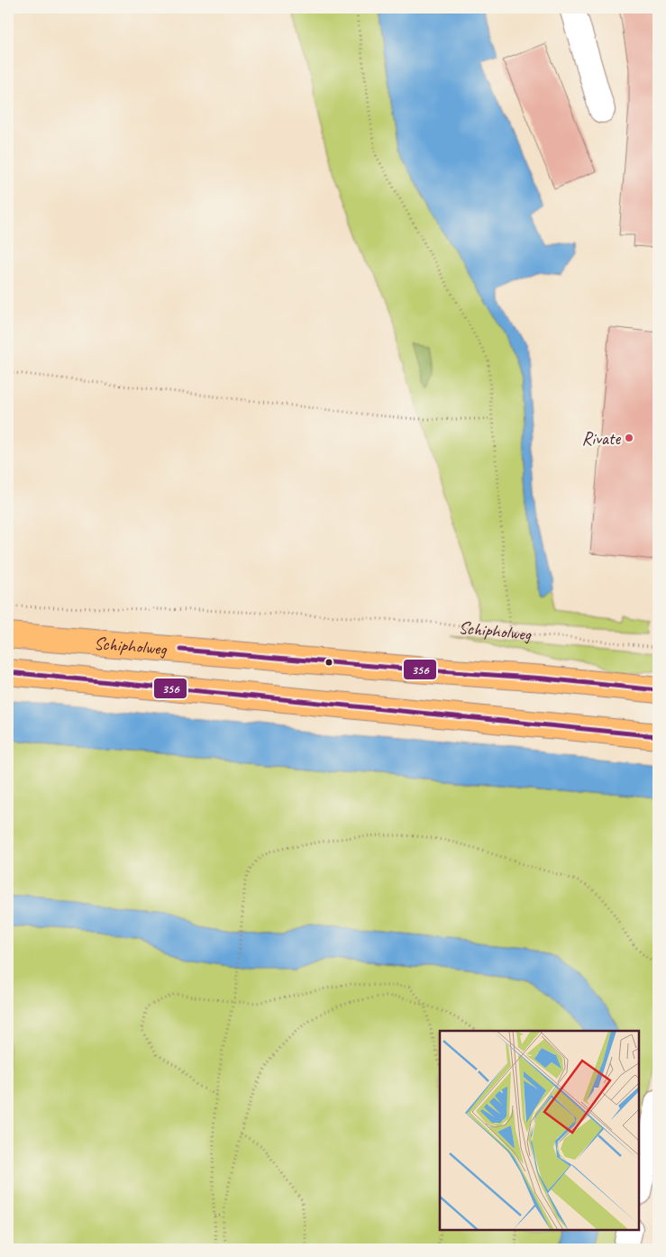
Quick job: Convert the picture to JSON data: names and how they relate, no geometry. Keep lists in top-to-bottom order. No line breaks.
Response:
{"streets":{"main road":["Schipholweg"]},"places":["Rivate"],"lines":["transit line 356"]}
